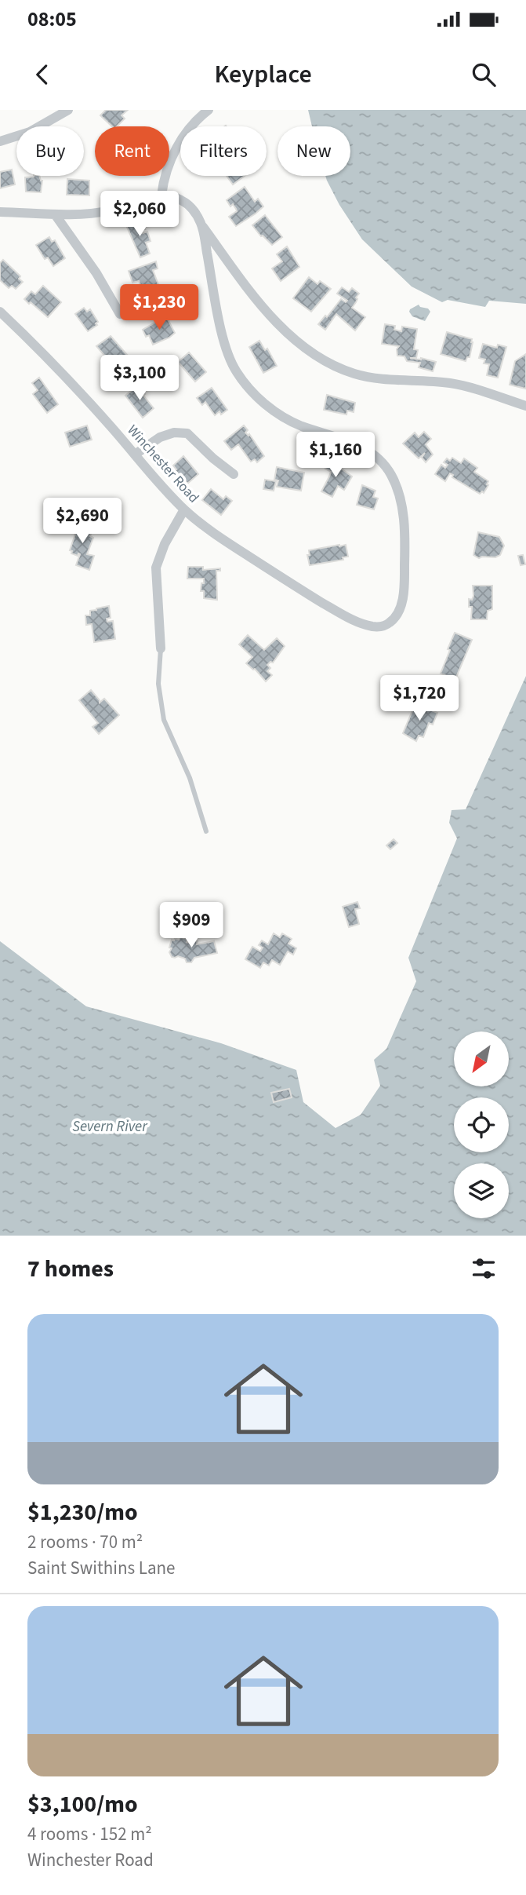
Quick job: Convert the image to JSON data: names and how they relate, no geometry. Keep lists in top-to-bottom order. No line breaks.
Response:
{"streets":{"street":["Winchester Road"]},"water":["Severn River"],"north":"bottom left","page":{"status":"08:05","header":"Keyplace","chip":["Buy","Rent","Filters","New"],"price":["$2,060","$1,230","$3,100","$1,160","$2,690","$1,720","$909"],"heading":"7 homes","list":[{"name":"$1,230/mo","note":"2 rooms · 70 m² · Saint Swithins Lane"},{"name":"$3,100/mo","note":"4 rooms · 152 m² · Winchester Road"}]}}
